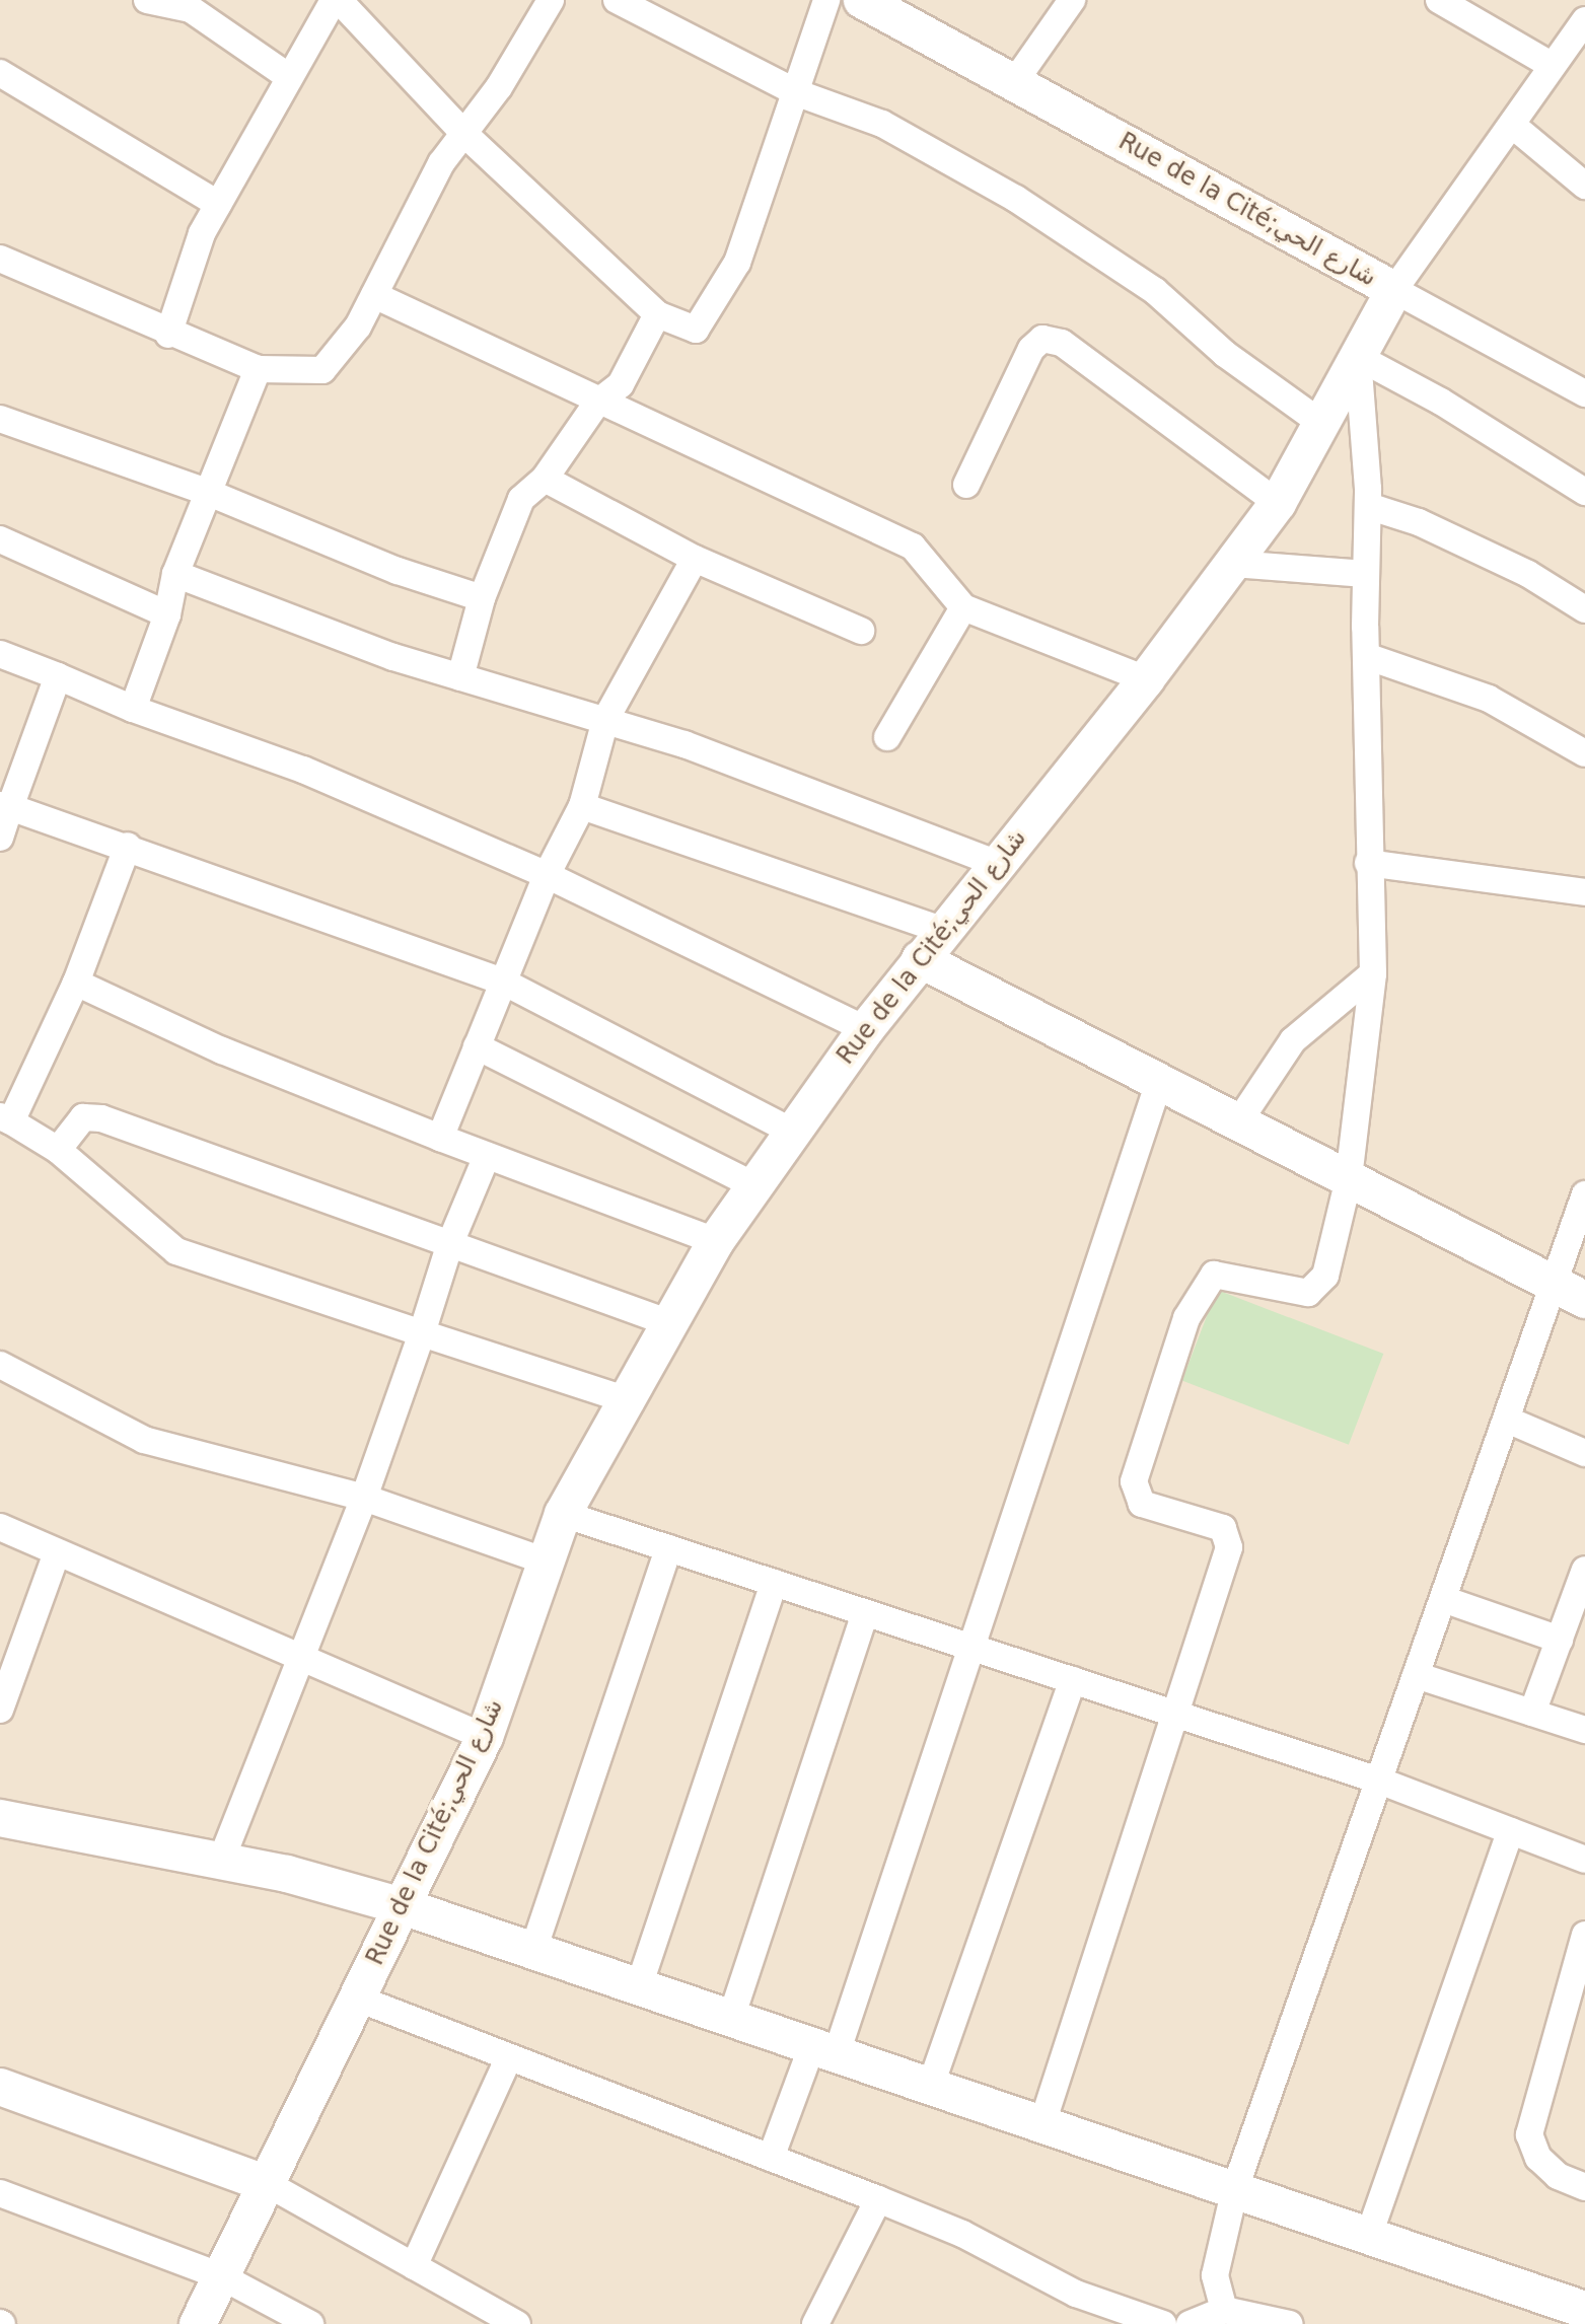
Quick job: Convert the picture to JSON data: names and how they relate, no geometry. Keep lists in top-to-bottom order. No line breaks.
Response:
{"streets":{"street":["Rue de la Cité;شارع الحي"]}}
